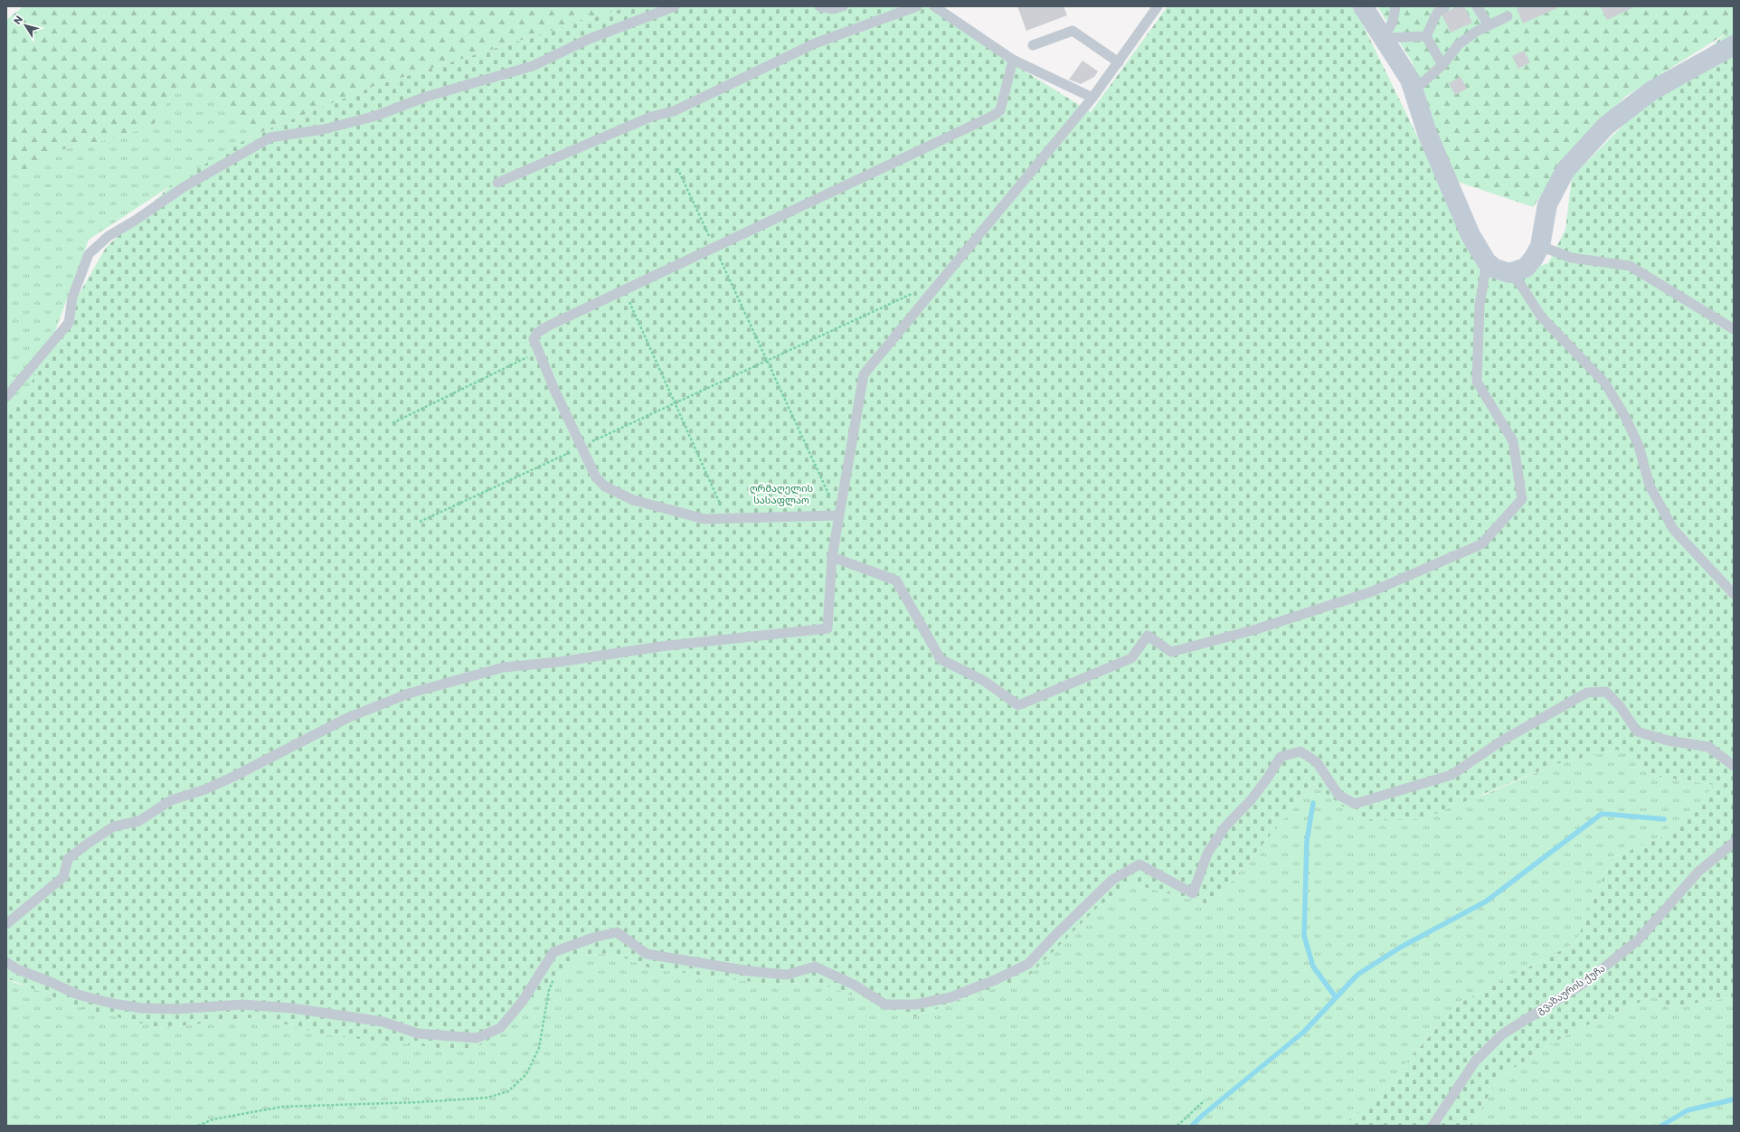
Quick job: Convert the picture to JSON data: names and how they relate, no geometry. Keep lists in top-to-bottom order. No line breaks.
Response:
{"streets":{"lane":["გვაზაურის ქუჩა"]},"parks":["ღრმაღელის სასაფლაო"],"north":"top left"}
